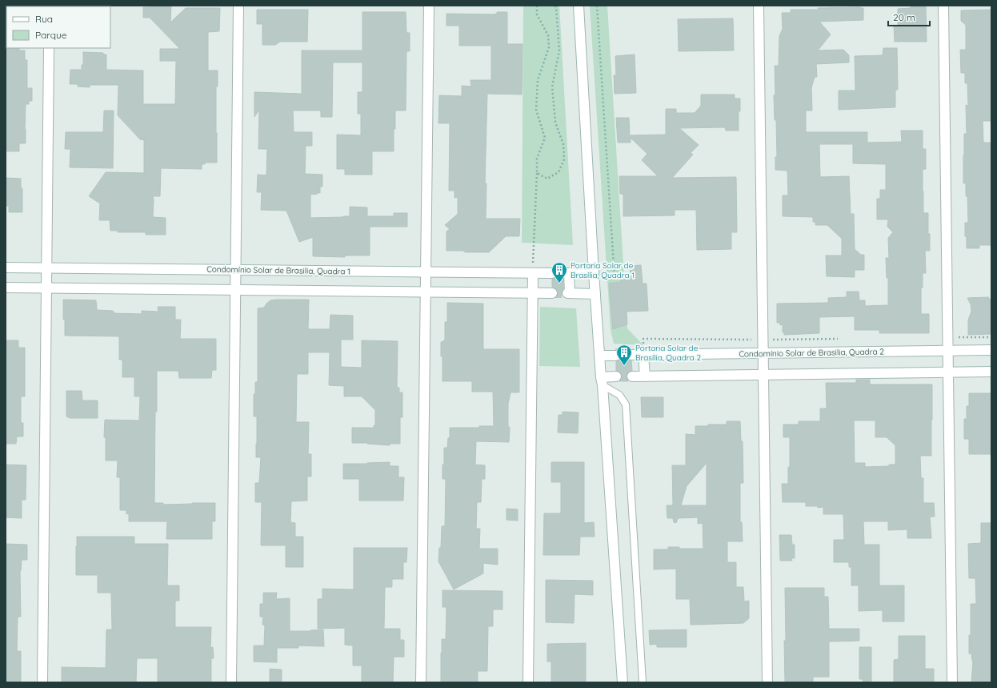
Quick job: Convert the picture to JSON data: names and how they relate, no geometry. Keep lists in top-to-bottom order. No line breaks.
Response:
{"streets":{"street":["Condomínio Solar de Brasilia, Quadra 1","Condomínio Solar de Brasilia, Quadra 2"]},"places":{"building":["Portaria Solar de Brasília, Quadra 1","Portaria Solar de Brasília, Quadra 2"]},"legend":["Rua","Parque"],"scale_bar":"20 m"}
